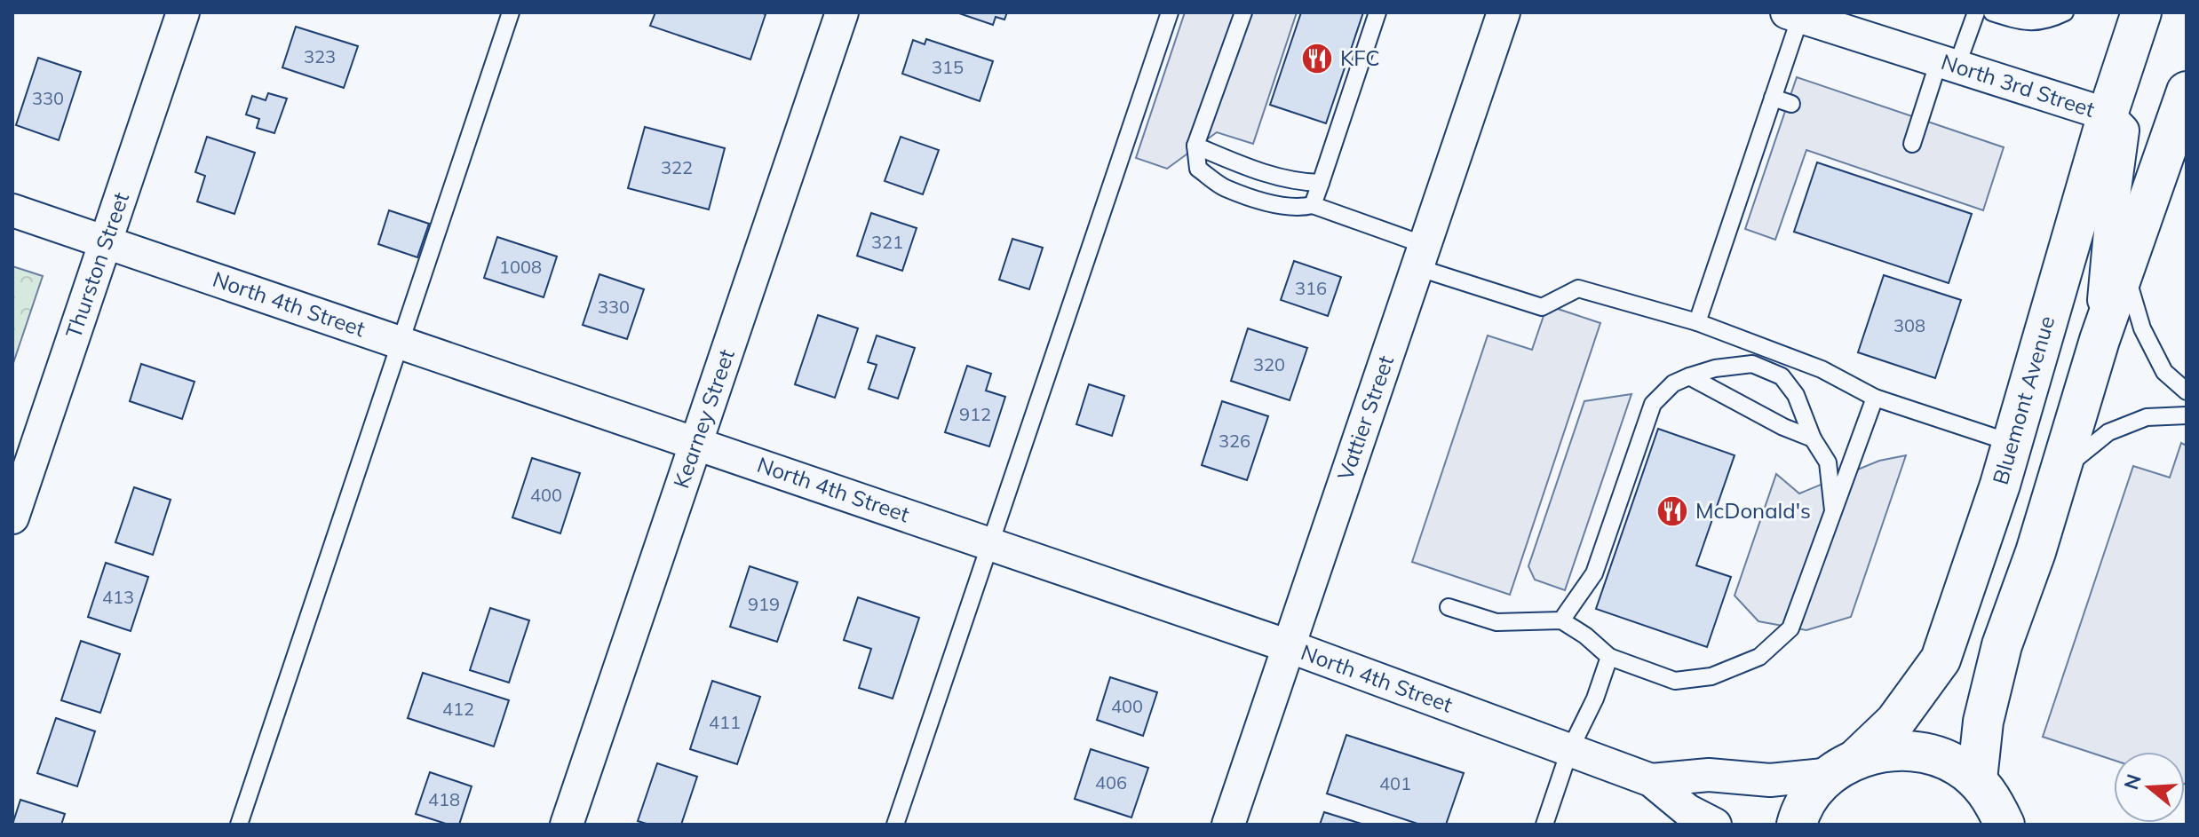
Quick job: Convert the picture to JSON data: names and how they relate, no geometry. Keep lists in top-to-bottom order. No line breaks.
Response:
{"streets":{"main road":["Bluemont Avenue"],"street":["North 3rd Street","Thurston Street","North 4th Street","Vattier Street","Kearney Street"]},"crossings":[["North 3rd Street","Bluemont Avenue"],["Thurston Street","North 4th Street"],["North 4th Street","Bluemont Avenue"],["North 4th Street","Vattier Street"],["North 4th Street","Kearney Street"]],"places":{"restaurant":["KFC","McDonald's"]},"house_numbers":["323","315","330","322","321","1008","316","330","308","320","912","326","400","413","919","400","412","411","406","401","418"],"north":"left"}
